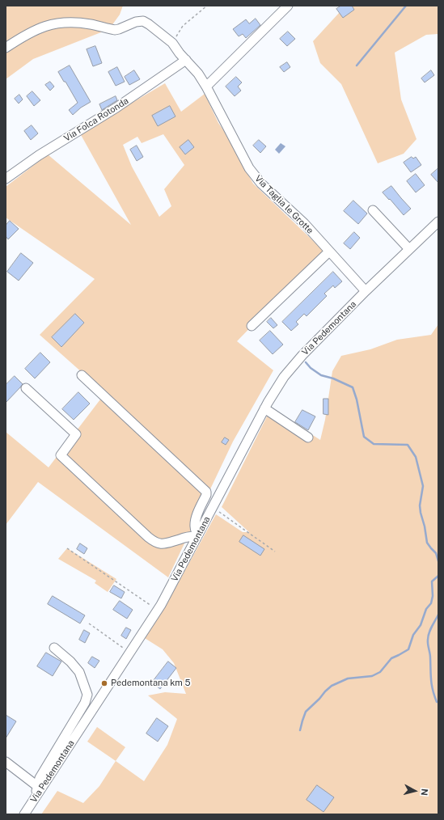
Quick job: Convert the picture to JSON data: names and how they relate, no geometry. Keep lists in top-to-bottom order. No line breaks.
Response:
{"streets":{"street":["Via Folca Rotonda","Via Taglia le Grotte","Via Pedemontana"]},"crossings":[["Via Folca Rotonda","Via Taglia le Grotte"],["Via Taglia le Grotte","Via Pedemontana"]],"places":["Pedemontana km 5"],"north":"right"}
